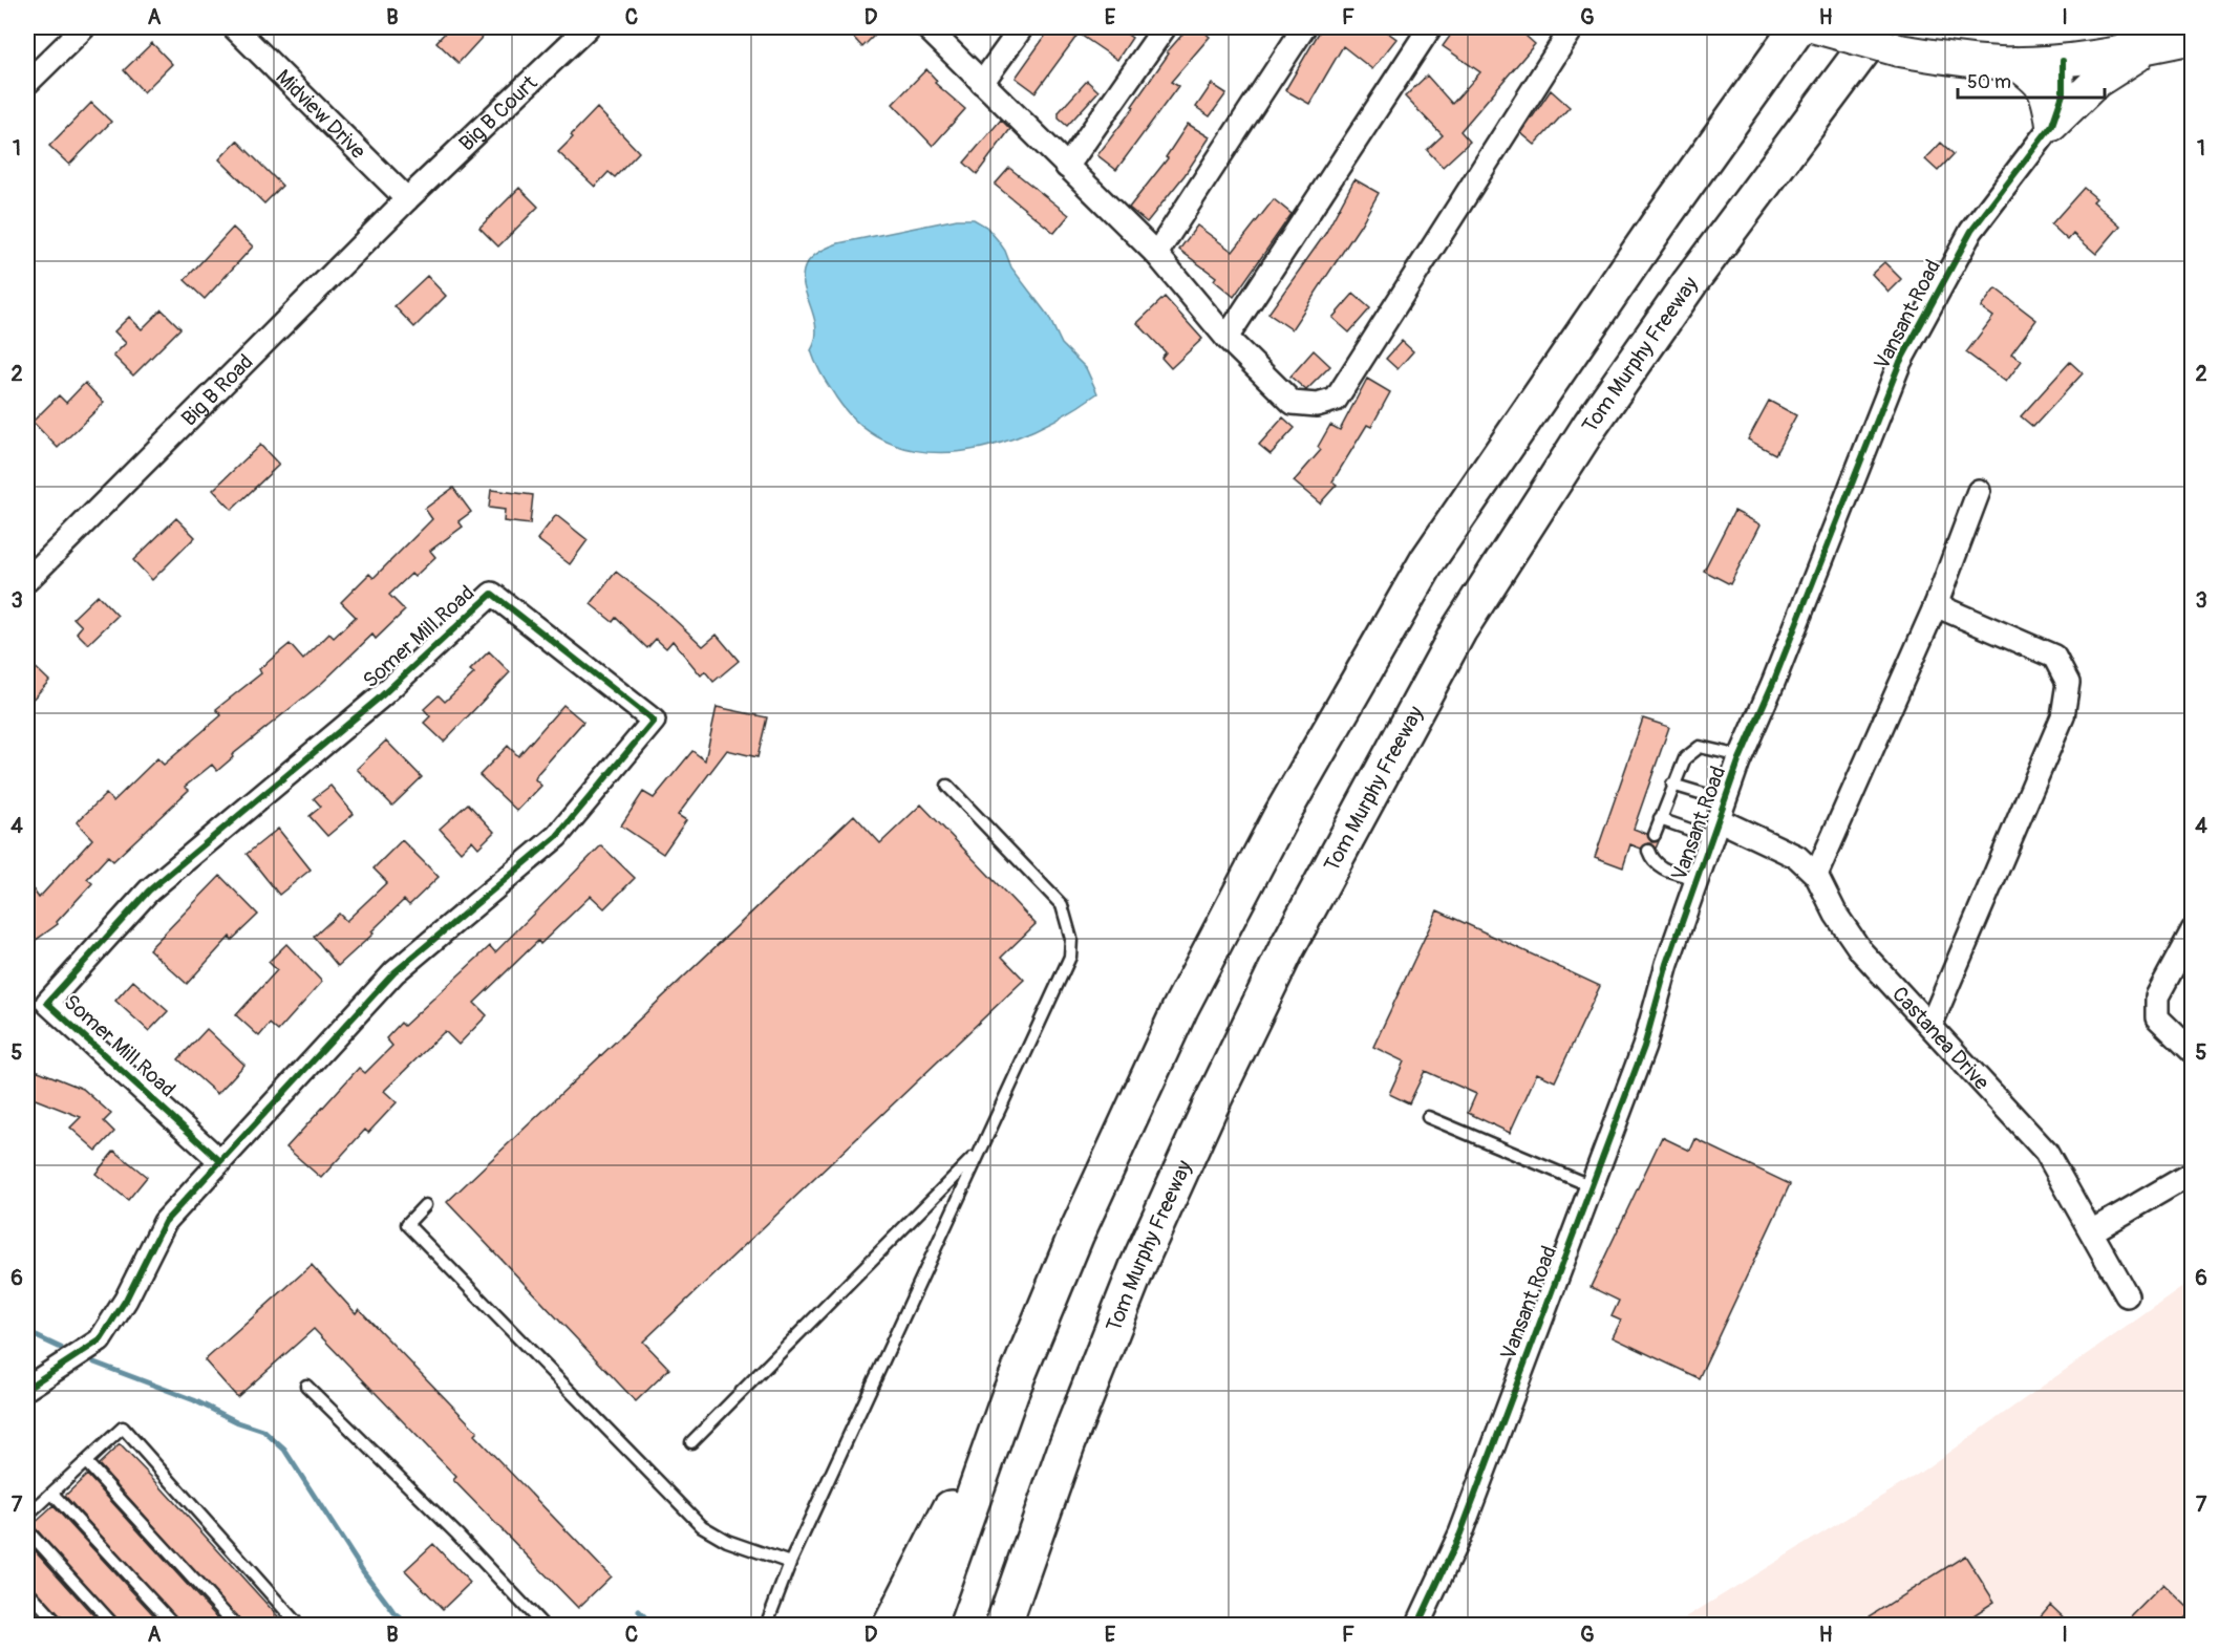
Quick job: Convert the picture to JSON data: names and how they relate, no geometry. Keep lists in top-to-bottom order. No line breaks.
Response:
{"streets":{"highway":["Tom Murphy Freeway"],"street":["Midview Drive","Big B Court","Vansant Road","Big B Road","Somer Mill Road","Castanea Drive"]},"crossings":[["Midview Drive","Big B Court"],["Midview Drive","Big B Road"],["Big B Court","Big B Road"],["Vansant Road","Castanea Drive"]],"scale_bar":"50 m","grid":{"columns":["A","B","C","D","E","F","G","H","I"],"rows":["1","2","3","4","5","6","7"]}}
